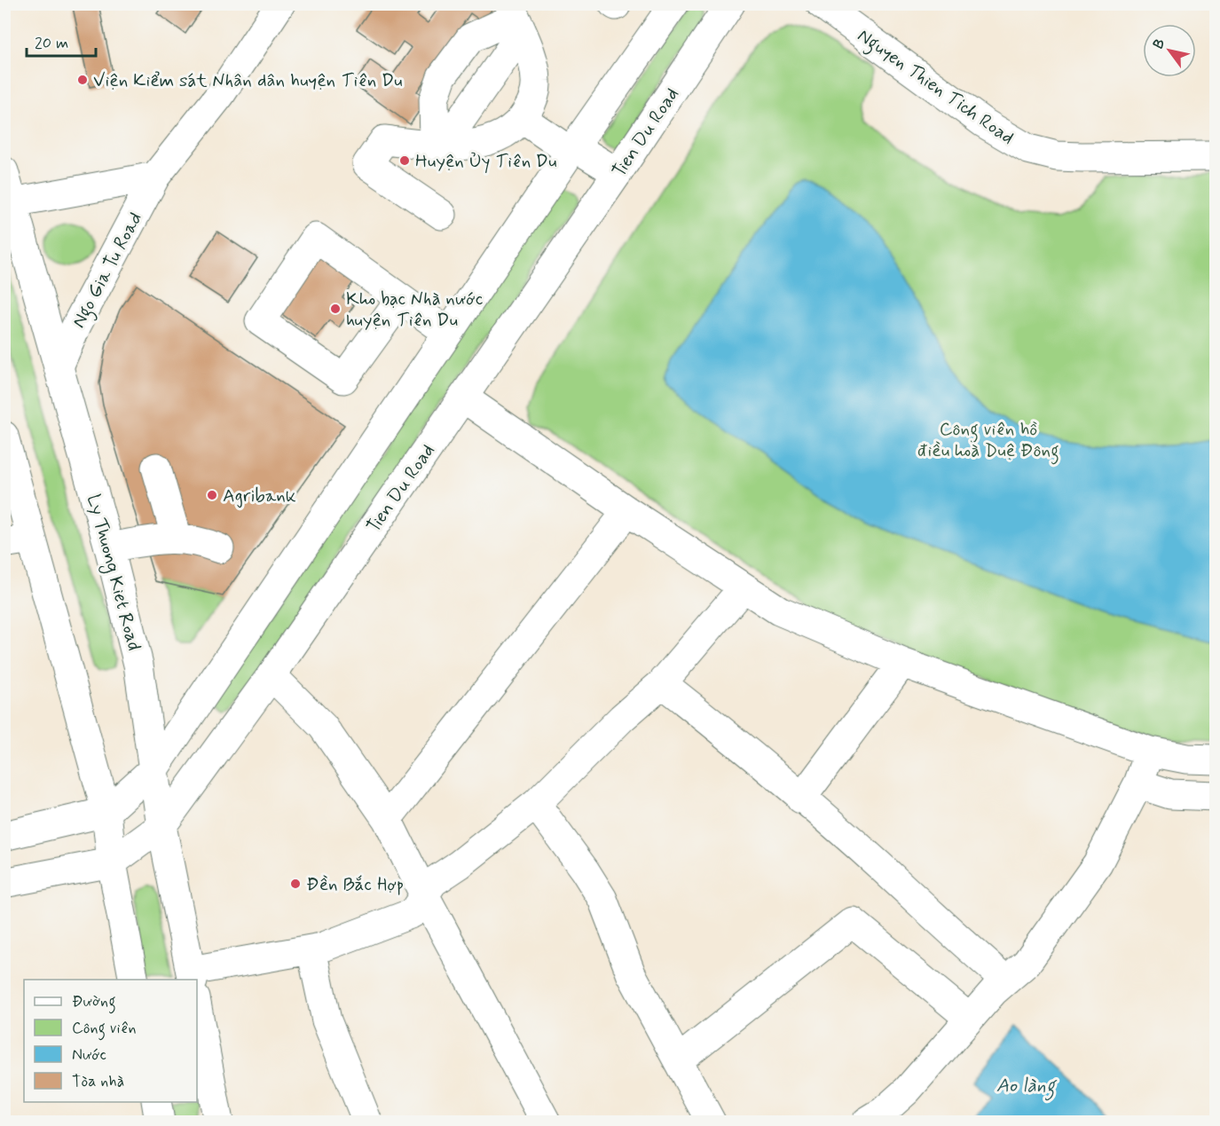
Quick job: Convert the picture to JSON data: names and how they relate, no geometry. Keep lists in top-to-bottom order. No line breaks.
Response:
{"streets":{"street":["Nguyen Thien Tich Road","Tien Du Road","Ngo Gia Tu Road","Ly Thuong Kiet Road"]},"crossings":[["Tien Du Road","Ly Thuong Kiet Road"],["Ngo Gia Tu Road","Ly Thuong Kiet Road"]],"water":["Ao làng"],"parks":["Công viên hồ điều hoà Duệ Đông"],"places":["Viện Kiểm sát Nhân dân huyện Tiên Du","Huyện Ủy Tiên Du","Kho bạc Nhà nước huyện Tiên Du","Agribank","Đền Bắc Hợp"],"legend":["Đường","Công viên","Nước","Tòa nhà"],"scale_bar":"20 m","north":"top left"}
